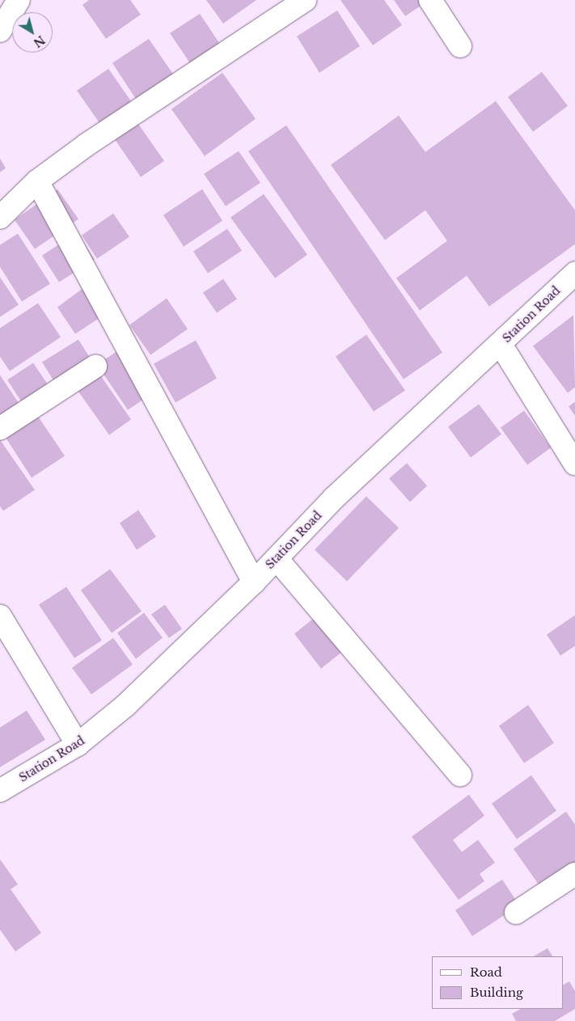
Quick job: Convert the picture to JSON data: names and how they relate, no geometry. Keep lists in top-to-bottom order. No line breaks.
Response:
{"streets":{"street":["Station Road"]},"legend":["Road","Building"],"north":"bottom right"}
